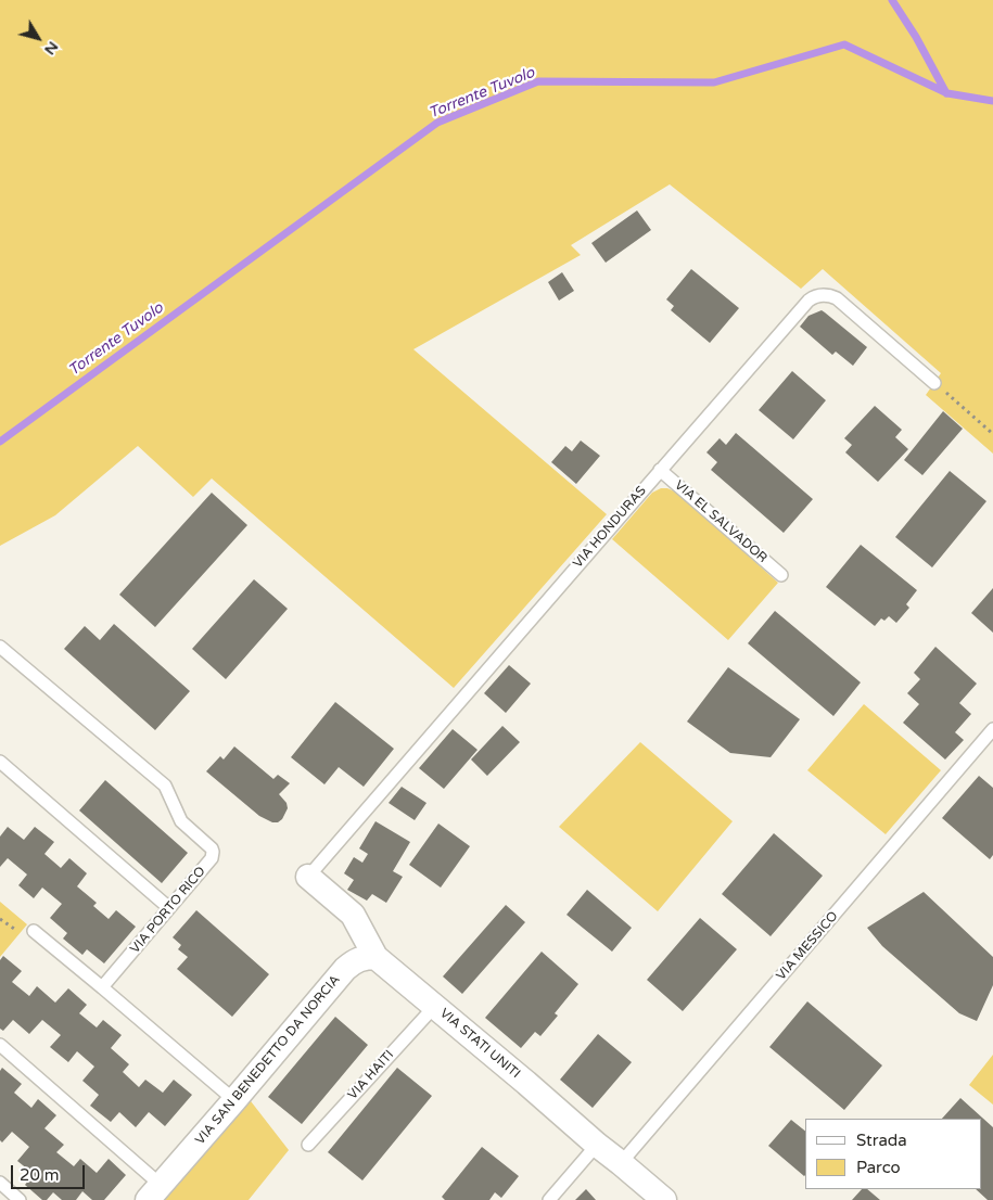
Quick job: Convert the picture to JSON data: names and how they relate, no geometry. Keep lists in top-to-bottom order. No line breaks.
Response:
{"streets":{"street":["VIA STATI UNITI","VIA SAN BENEDETTO DA NORCIA"],"lane":["VIA EL SALVADOR","VIA HONDURAS","VIA PORTO RICO","VIA MESSICO","VIA HAITI"]},"crossings":[["VIA EL SALVADOR","VIA HONDURAS"],["VIA HONDURAS","VIA STATI UNITI"],["VIA MESSICO","VIA STATI UNITI"],["VIA STATI UNITI","VIA HAITI"]],"water":["Torrente Tuvolo"],"legend":["Strada","Parco"],"scale_bar":"20 m","north":"bottom right"}
